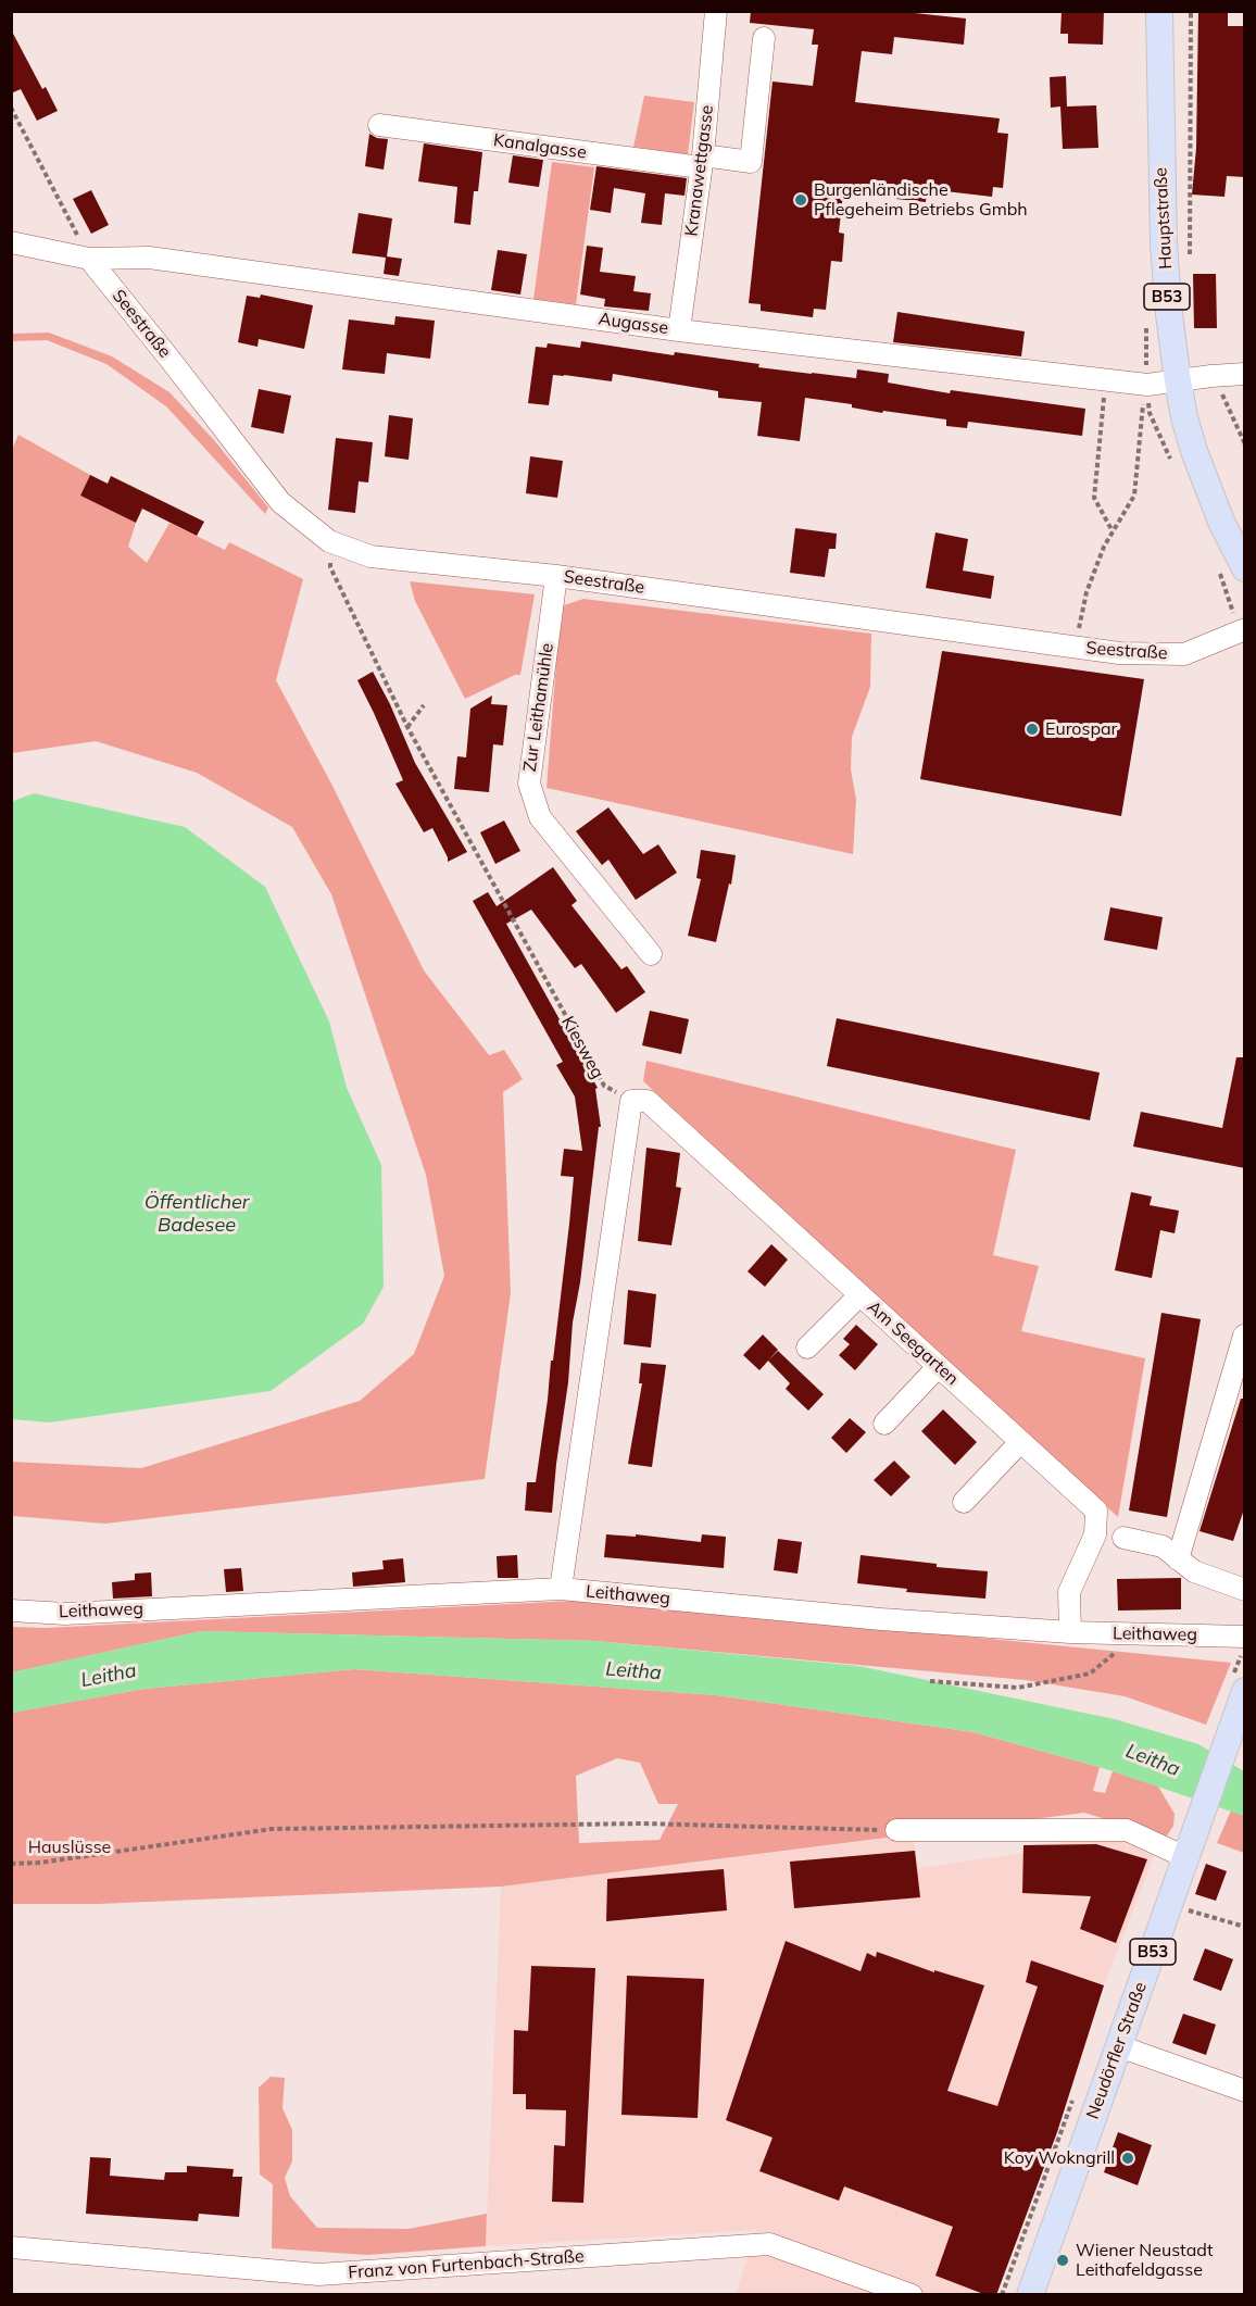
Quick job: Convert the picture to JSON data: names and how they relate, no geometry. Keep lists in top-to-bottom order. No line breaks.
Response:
{"streets":{"main road":["Hauptstraße","B53","Neudörfler Straße"],"street":["Kanalgasse","Kranawettgasse","Seestraße","Augasse","Zur Leithamühle","Am Seegarten","Leithaweg","Franz von Furtenbach-Straße"],"path":["Kiesweg"]},"crossings":[["Kanalgasse","Kranawettgasse"],["Kranawettgasse","Augasse"],["Hauptstraße","Augasse"],["B53","Neudörfler Straße"],["Seestraße","Augasse"],["Seestraße","Zur Leithamühle"],["Seestraße","Kiesweg"],["Kiesweg","Am Seegarten"],["Am Seegarten","Leithaweg"]],"water":["Öffentlicher Badesee","Leitha"],"parks":["Hauslüsse"],"places":["Burgenländische Pflegeheim Betriebs Gmbh","Eurospar","Koy Wokngrill","Wiener Neustadt Leithafeldgasse"]}
